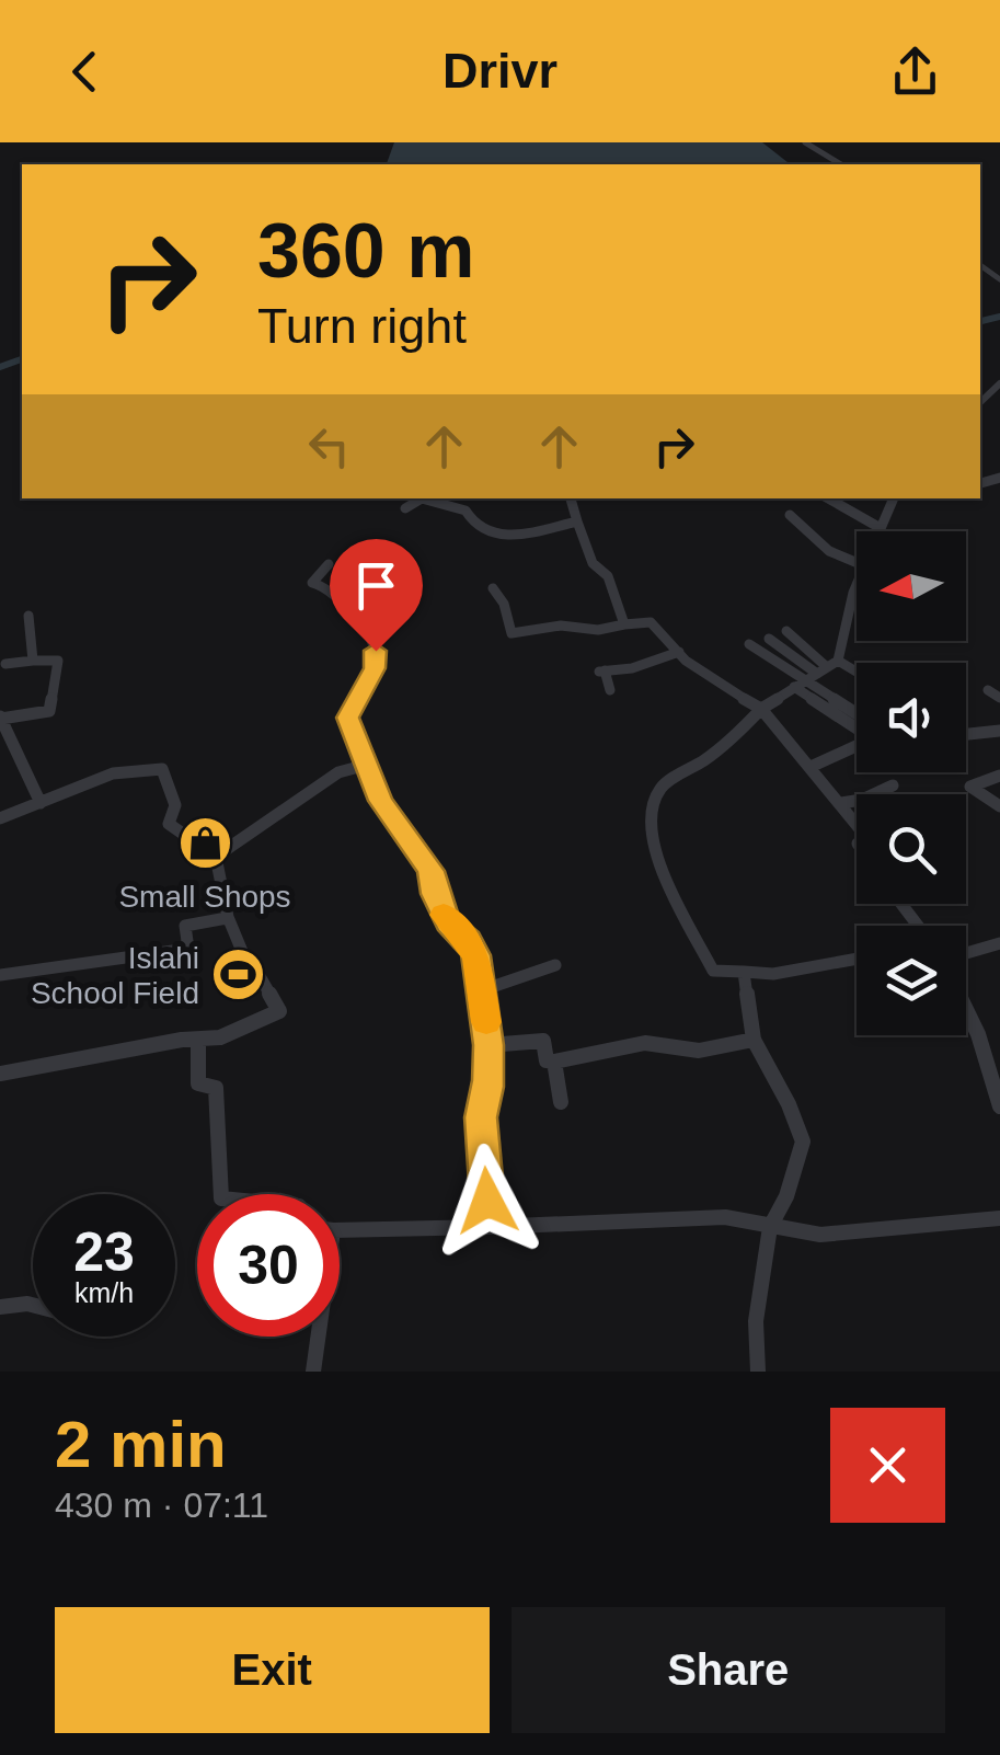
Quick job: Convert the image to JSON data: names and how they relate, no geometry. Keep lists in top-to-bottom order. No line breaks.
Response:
{"places":{"shop":["Small Shops"],"sports":["Islahi School Field"]},"north":"left","page":{"header":"Drivr","turn":["360 m","Turn right"],"speed":"23 km/h","limit":"30","heading":["2 min","430 m · 07:11"],"buttons":["Exit","Share"]}}
